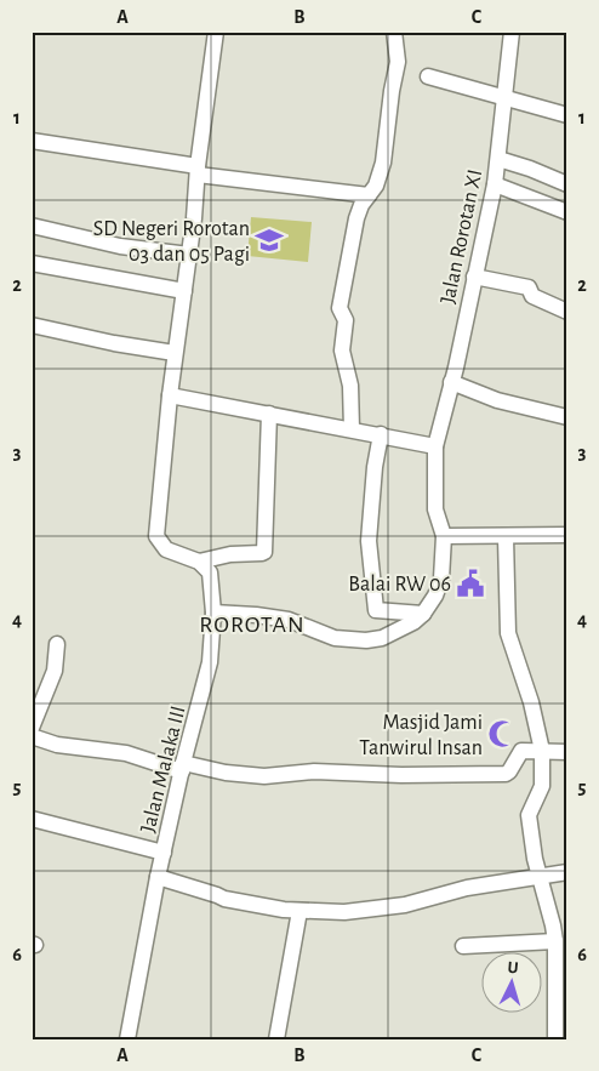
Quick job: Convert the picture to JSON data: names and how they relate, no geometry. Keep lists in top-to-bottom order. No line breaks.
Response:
{"streets":{"street":["Jalan Rorotan XI","Jalan Malaka III"]},"crossings":[["Jalan Rorotan XI","Jalan Malaka III"]],"districts":["ROROTAN"],"places":{"school or university":["SD Negeri Rorotan 03 dan 05 Pagi"],"public building":["Balai RW 06"],"mosque":["Masjid Jami Tanwirul Insan"]},"north":"top","grid":{"columns":["A","B","C"],"rows":["1","2","3","4","5","6"]}}
